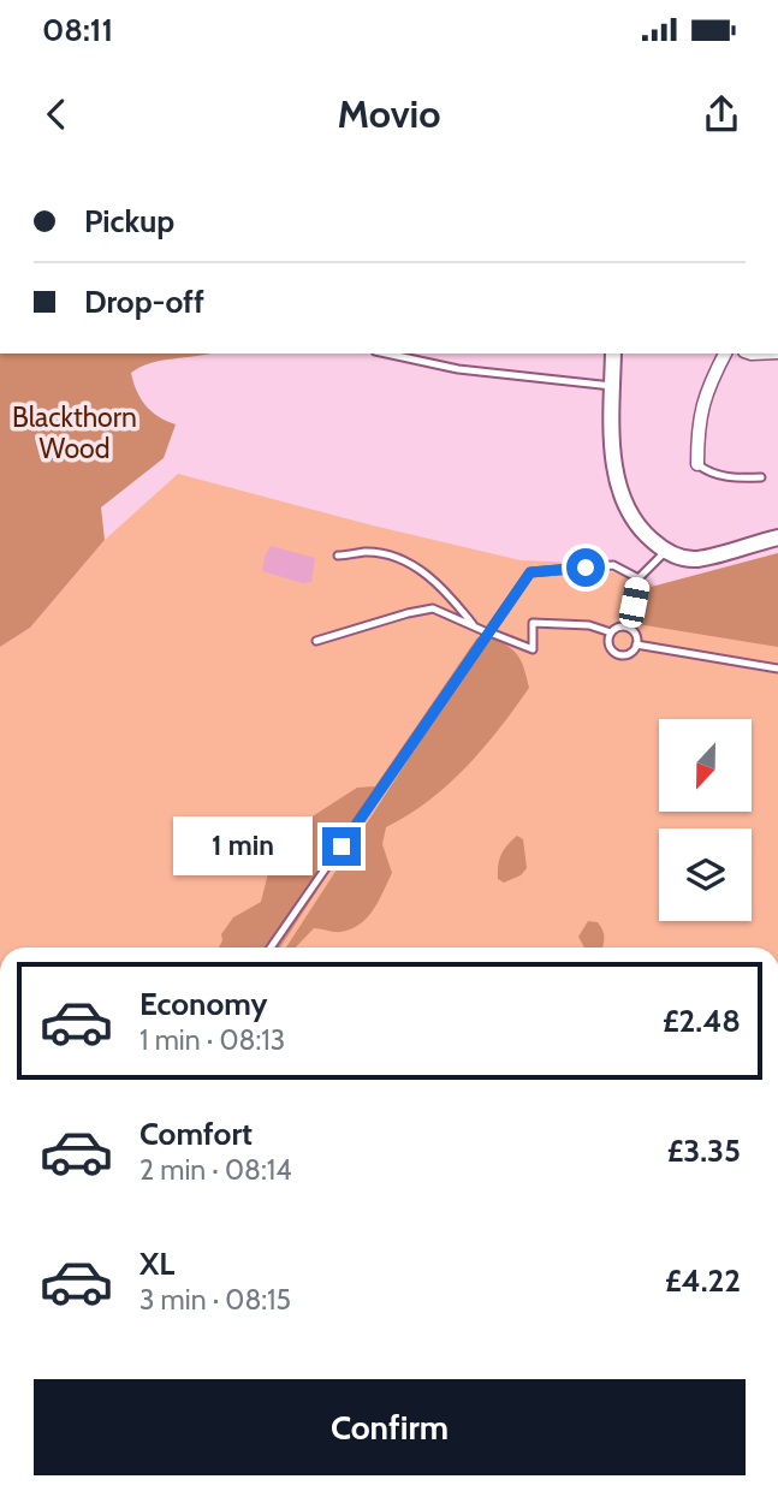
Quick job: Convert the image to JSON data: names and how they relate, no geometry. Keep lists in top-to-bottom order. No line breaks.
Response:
{"parks":["Blackthorn Wood"],"north":"bottom","page":{"status":"08:11","header":"Movio","banner":["Pickup","Drop-off"],"bubble":"1 min","list":[{"name":"Economy","note":"1 min · 08:13","value":"£2.48"},{"name":"Comfort","note":"2 min · 08:14","value":"£3.35"},{"name":"XL","note":"3 min · 08:15","value":"£4.22"}],"buttons":"Confirm"}}
